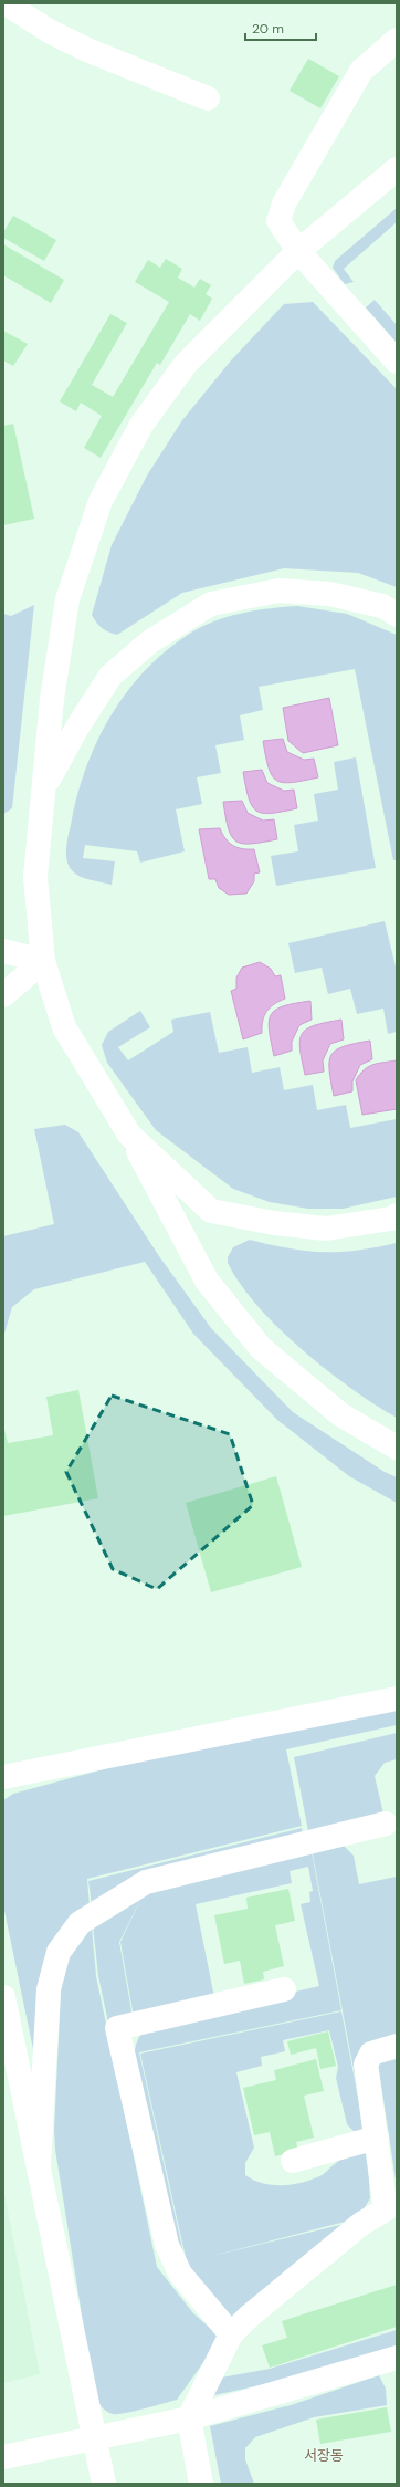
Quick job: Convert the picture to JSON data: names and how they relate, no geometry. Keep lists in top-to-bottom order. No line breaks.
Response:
{"districts":["서장동"],"scale_bar":"20 m"}
